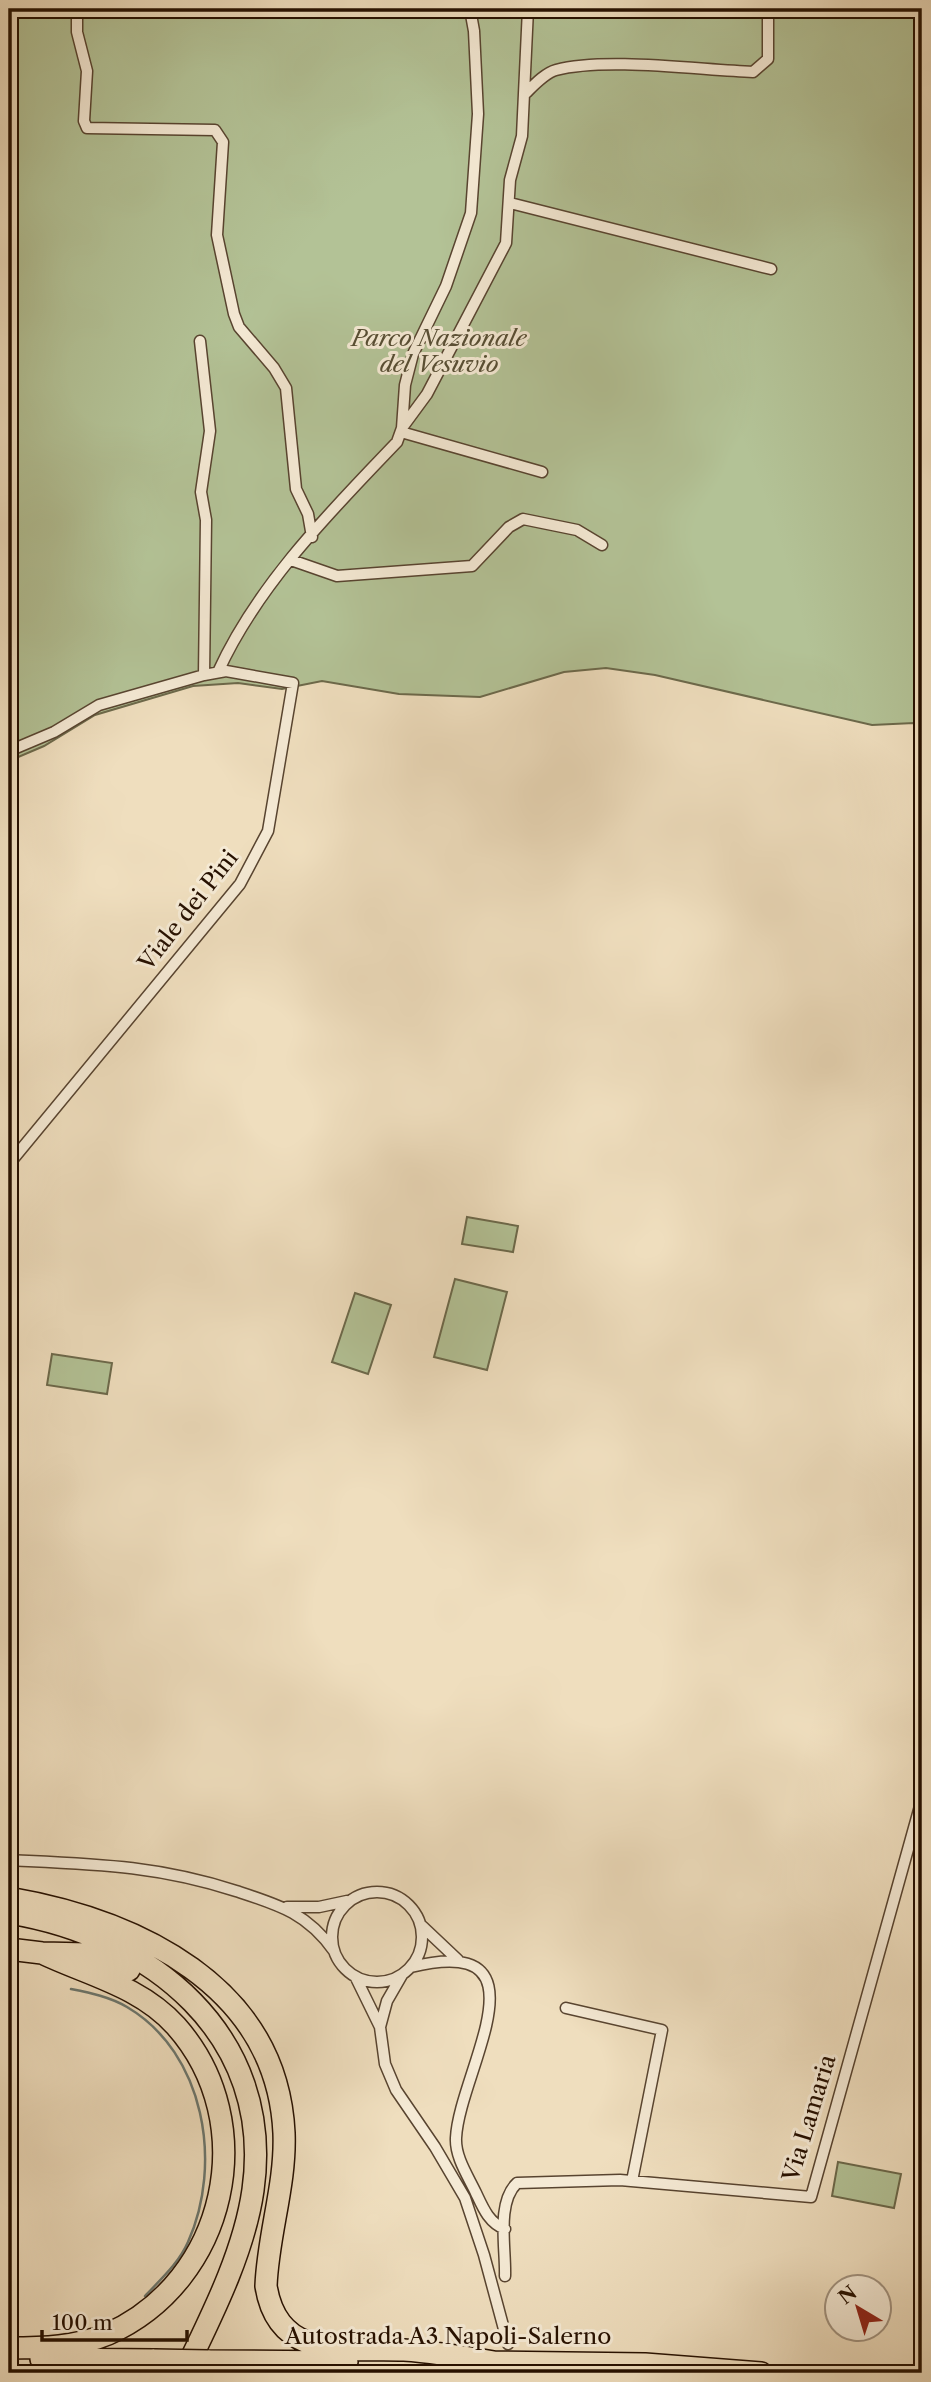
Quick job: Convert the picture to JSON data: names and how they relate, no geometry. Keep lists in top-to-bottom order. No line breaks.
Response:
{"streets":{"highway":["Autostrada A3 Napoli-Salerno"],"street":["Viale dei Pini","Via Lamaria"]},"parks":["Parco Nazionale del Vesuvio"],"scale_bar":"100 m","north":"top left"}
